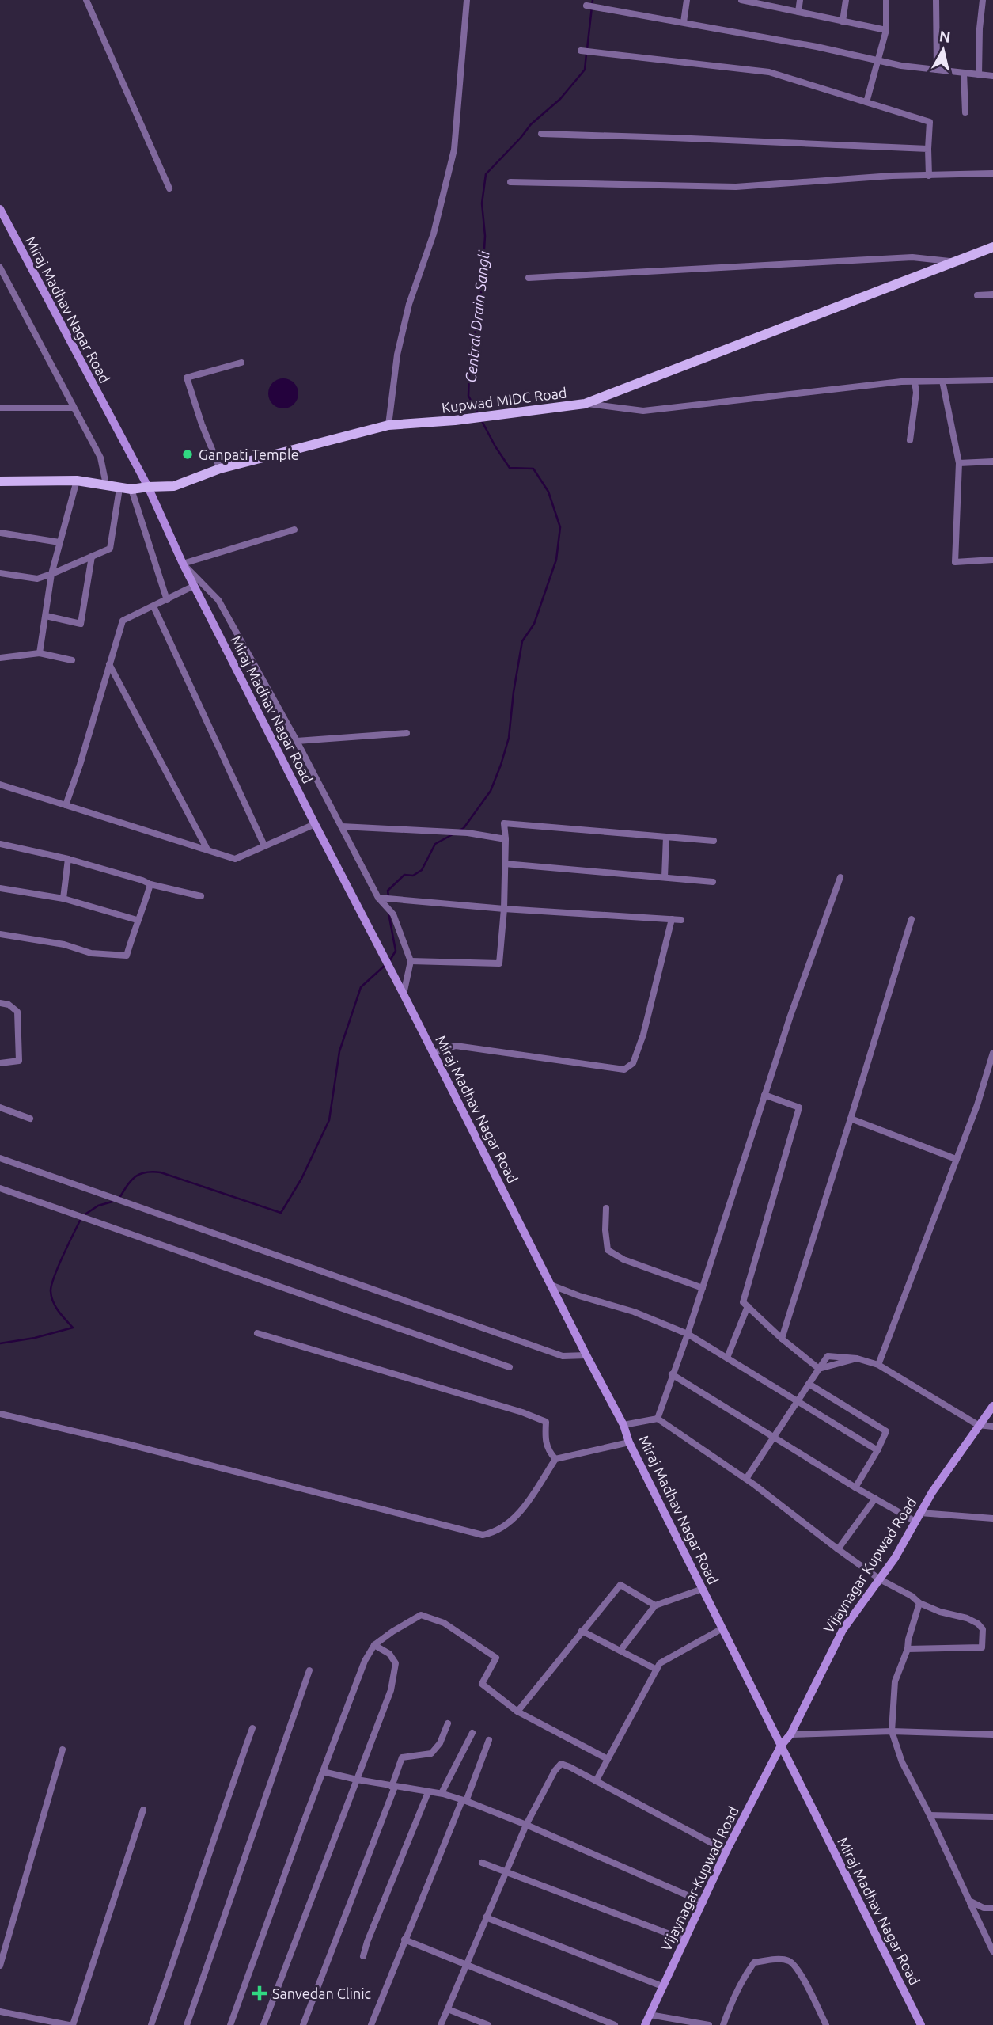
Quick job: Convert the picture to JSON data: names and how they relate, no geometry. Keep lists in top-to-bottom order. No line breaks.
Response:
{"streets":{"main road":["Kupwad MIDC Road"],"street":["Miraj Madhav Nagar Road","Vijaynagar Kupwad Road","Vijaynagar-Kupwad Road"]},"crossings":[["Miraj Madhav Nagar Road","Kupwad MIDC Road"],["Miraj Madhav Nagar Road","Vijaynagar Kupwad Road"],["Miraj Madhav Nagar Road","Vijaynagar-Kupwad Road"],["Vijaynagar Kupwad Road","Vijaynagar-Kupwad Road"]],"water":["Central Drain Sangli"],"places":{"other":["Ganpati Temple"],"health":["Sanvedan Clinic"]},"north":"top"}
